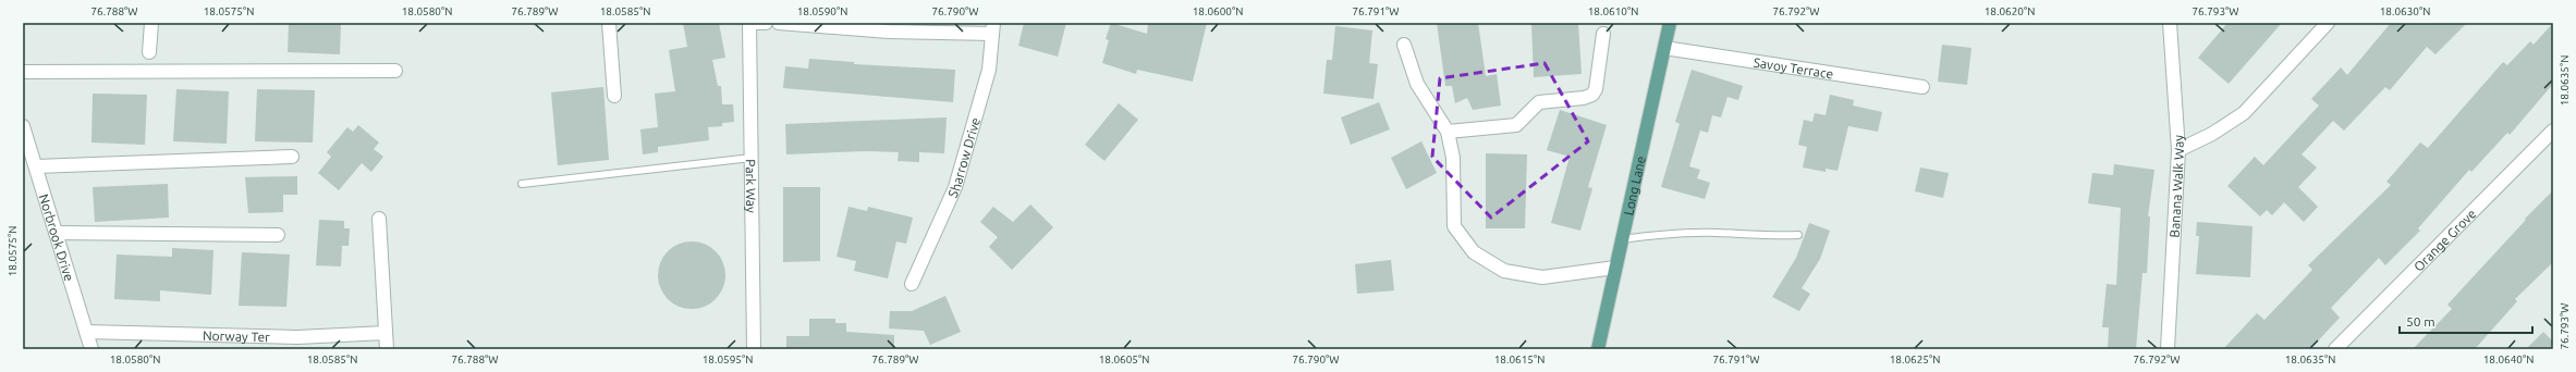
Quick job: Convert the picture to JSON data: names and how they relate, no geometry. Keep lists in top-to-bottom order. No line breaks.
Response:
{"streets":{"main road":["Long Lane"],"street":["Savoy Terrace","Sharrow Drive","Park Way","Banana Walk Way","Norbrook Drive","Orange Grove","Norway Ter"]},"crossings":[["Savoy Terrace","Long Lane"],["Norbrook Drive","Norway Ter"]],"scale_bar":"50 m","coordinates":["76.788°W","18.0575°N","18.0580°N","76.789°W","18.0585°N","18.0590°N","76.790°W","18.0600°N","76.791°W","18.0610°N","76.792°W","18.0620°N","76.793°W","18.0630°N","18.0635°N","18.0595°N","18.0605°N","18.0615°N","18.0625°N","18.0640°N"]}
